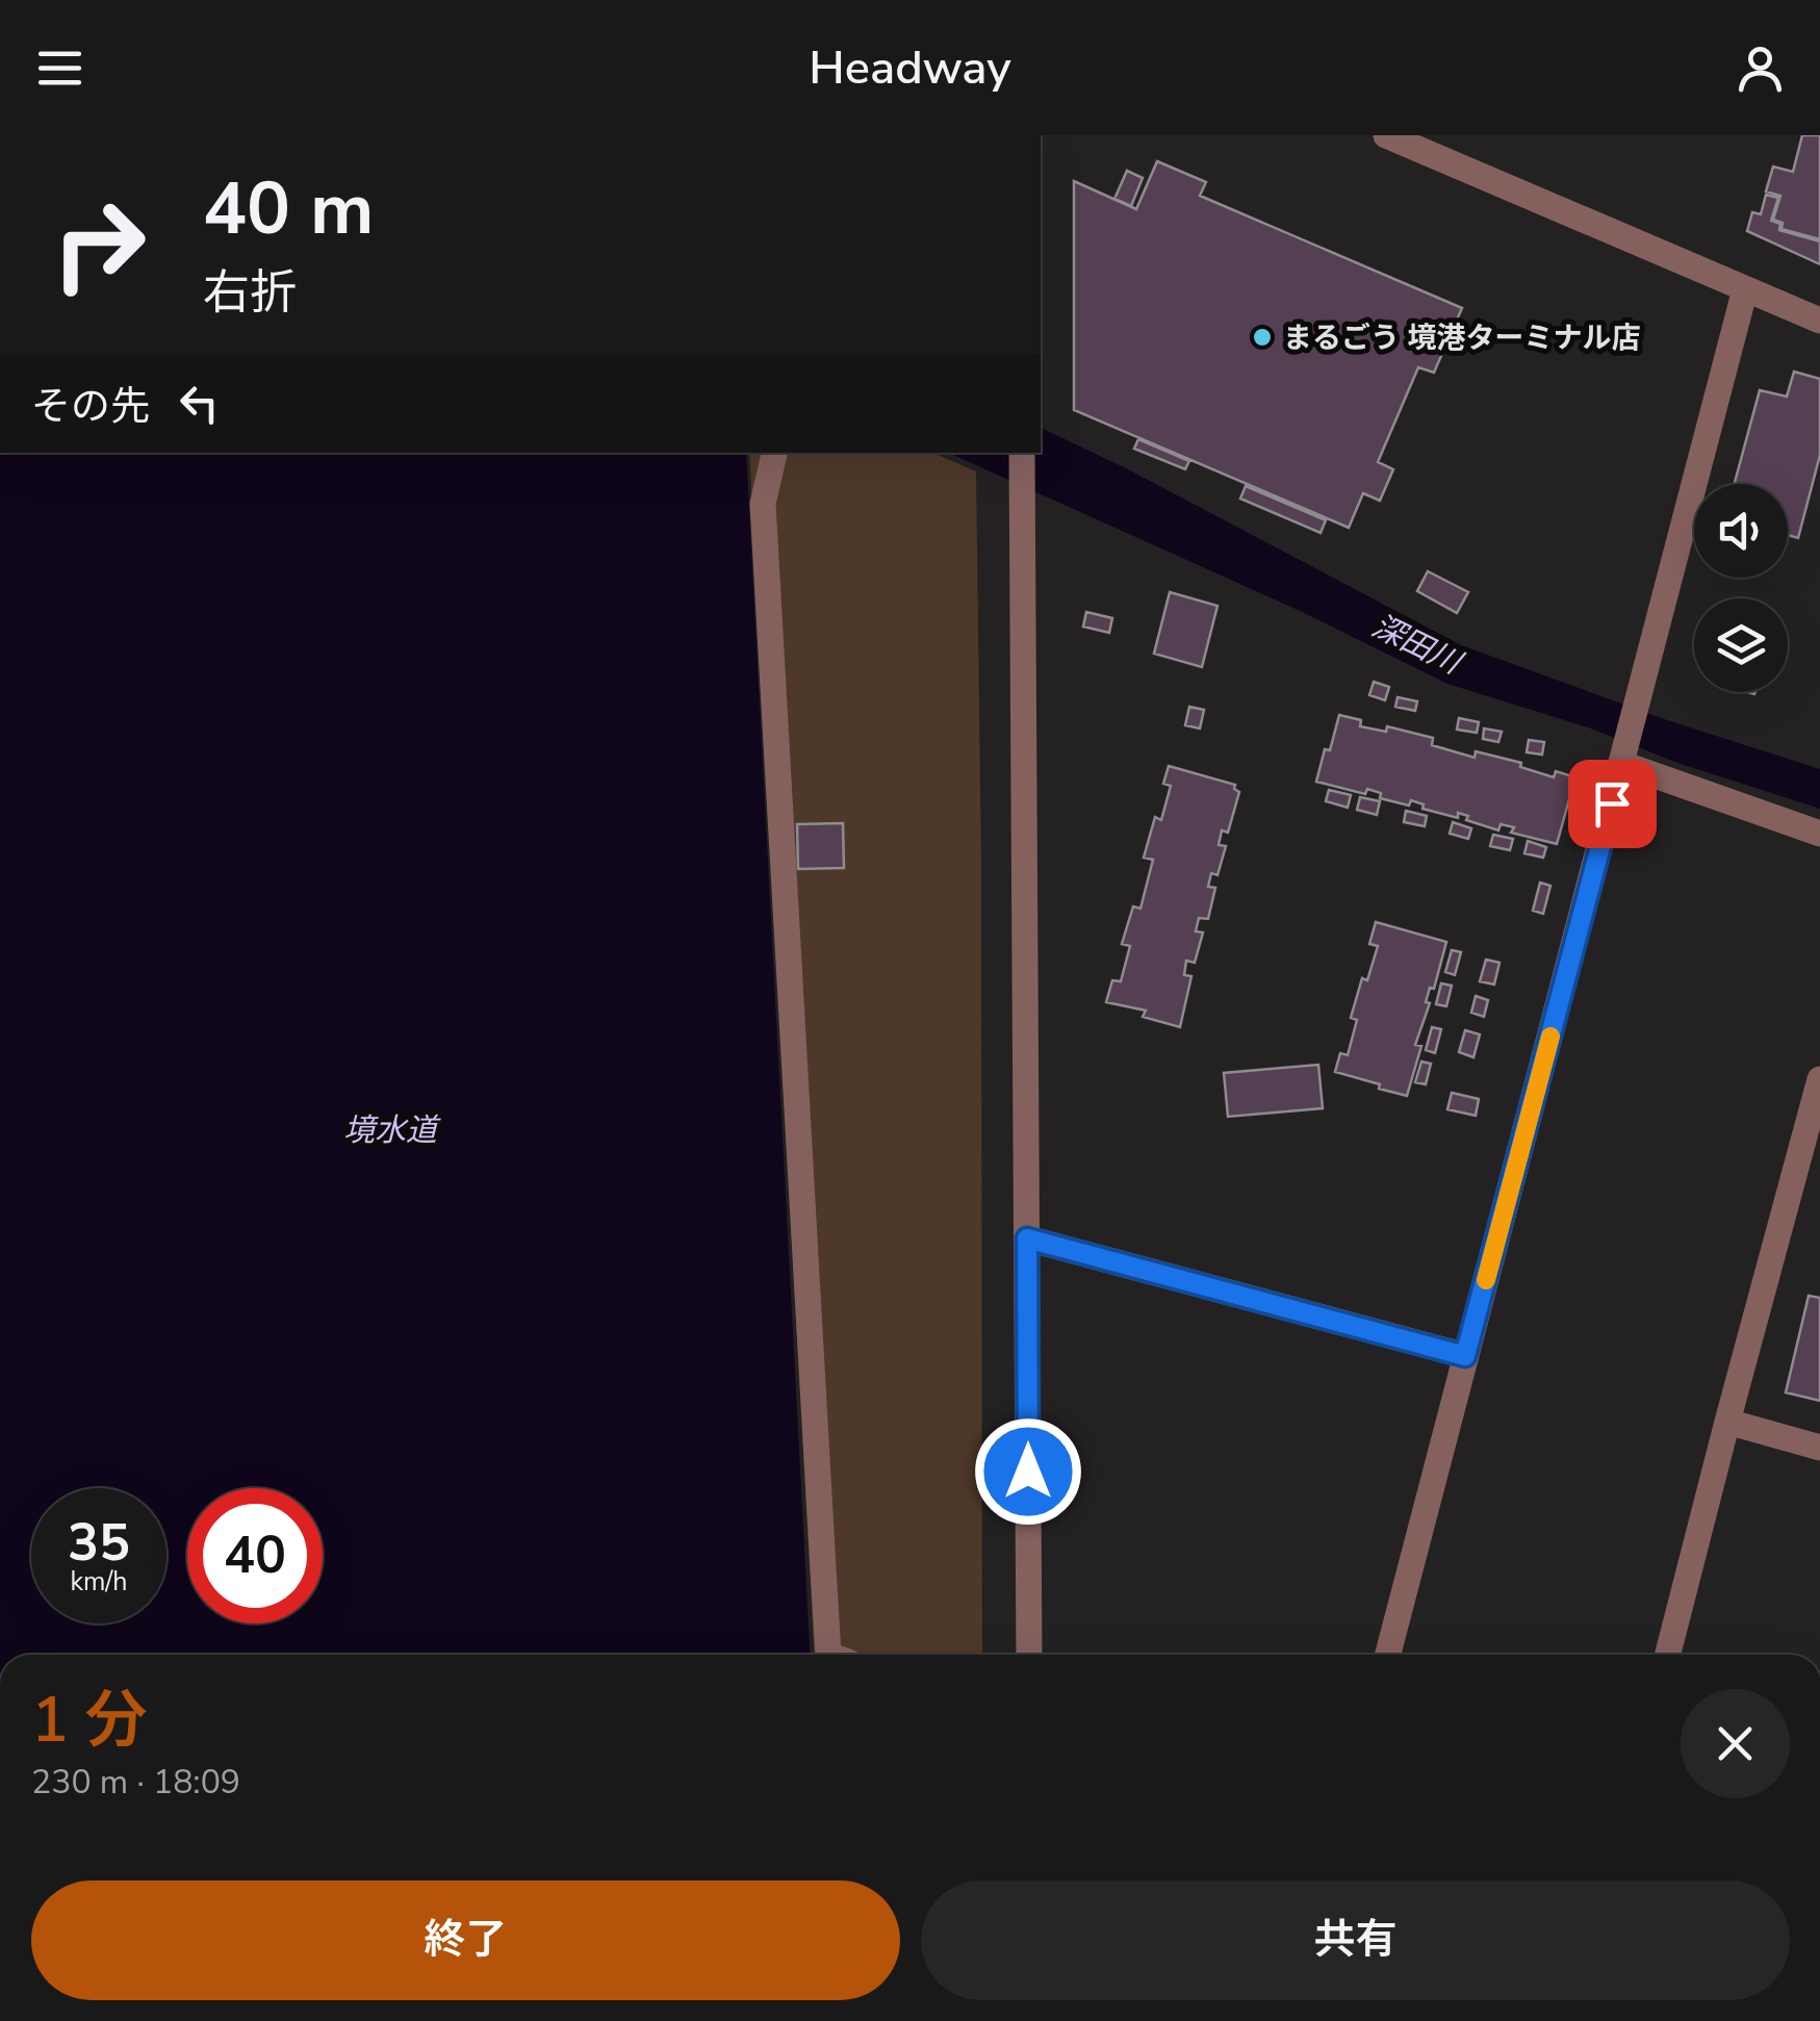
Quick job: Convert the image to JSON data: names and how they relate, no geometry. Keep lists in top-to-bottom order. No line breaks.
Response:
{"water":["深田川","境水道"],"places":["まるごう 境港ターミナル店"],"page":{"header":"Headway","turn":["40 m","右折"],"then":"その先","speed":"35 km/h","limit":"40","heading":["1 分","230 m · 18:09"],"buttons":["終了","共有"]}}
